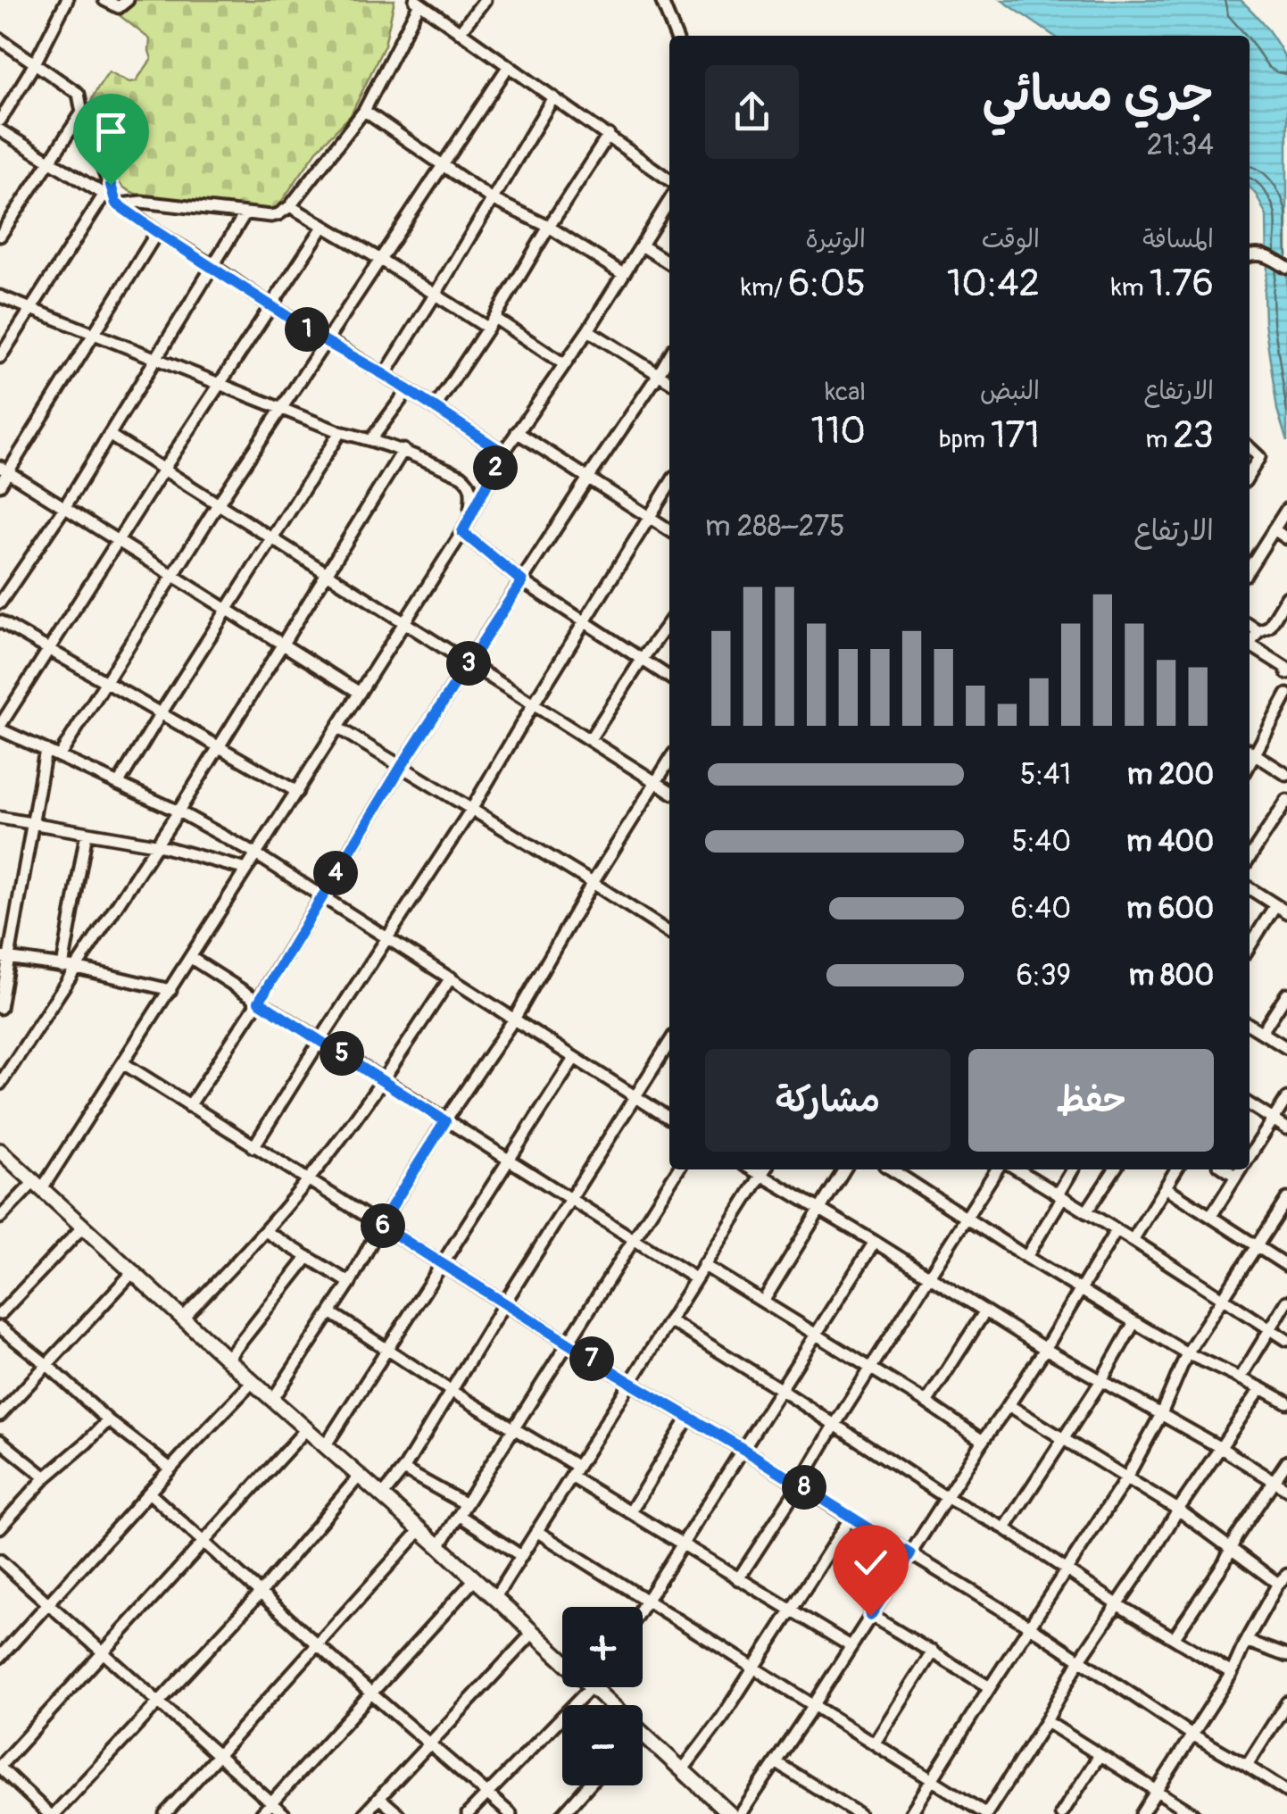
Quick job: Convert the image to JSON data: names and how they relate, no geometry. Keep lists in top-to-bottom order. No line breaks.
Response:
{"page":{"heading":["جري مسائي","21:34"],"stats":[["المسافة","1.76 km"],["الوقت","10:42"],["الوتيرة","6:05 /km"],["الارتفاع","23 m"],["النبض","171 bpm"],["kcal","110"]],"pins":["1","2","3","4","5","6","7","8"],"chart":["الارتفاع","275–288 m"],"list":[{"name":"200 m","note":"5:41"},{"name":"400 m","note":"5:40"},{"name":"600 m","note":"6:40"},{"name":"800 m","note":"6:39"}],"buttons":["حفظ","مشاركة"],"map_buttons":["+","−"]}}
